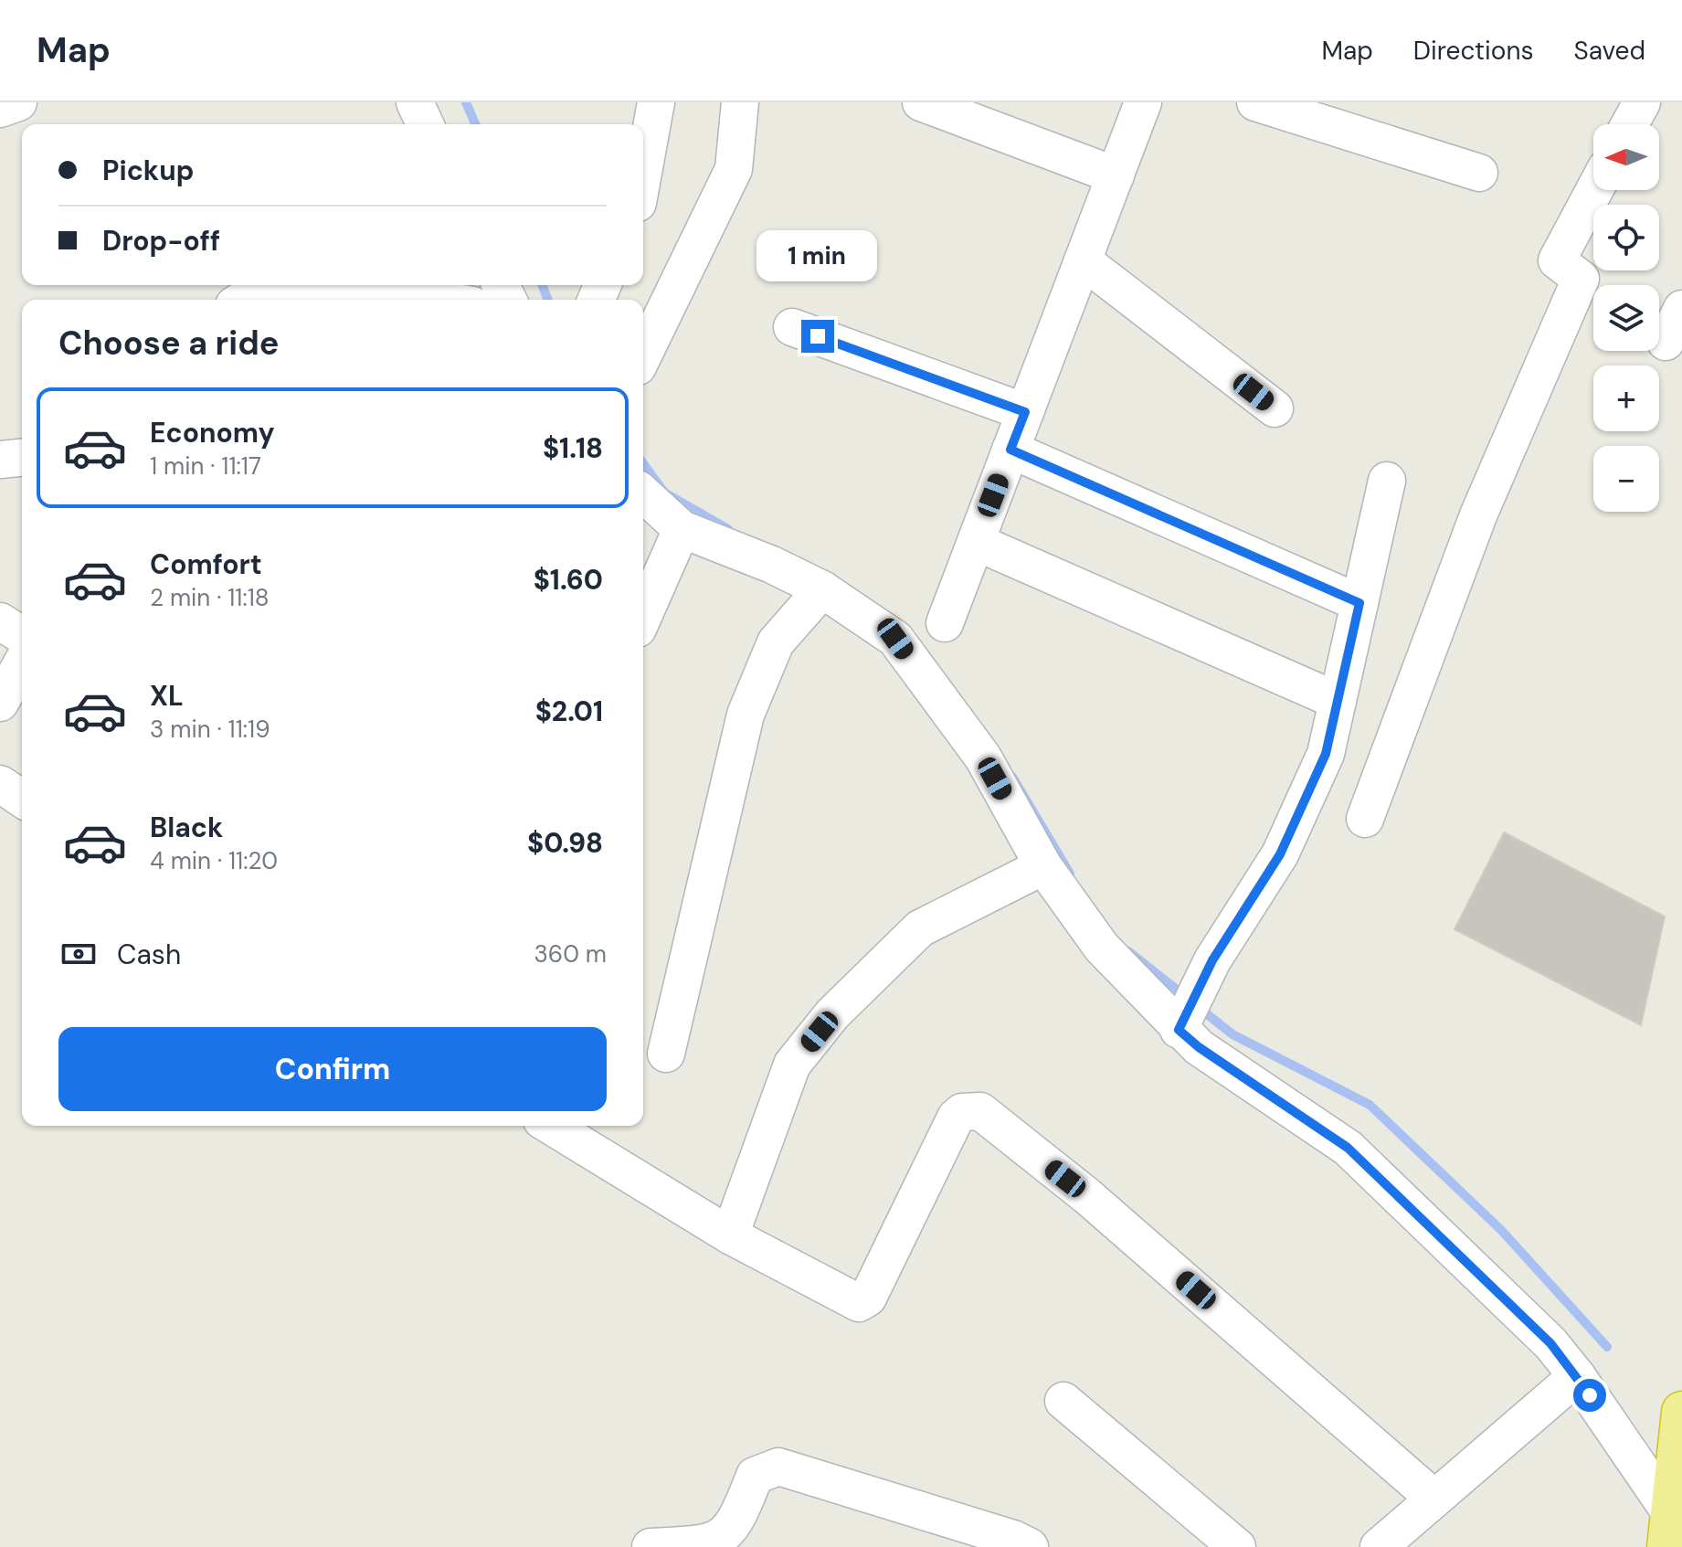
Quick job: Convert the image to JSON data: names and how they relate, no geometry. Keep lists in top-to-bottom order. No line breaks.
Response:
{"north":"left","page":{"header":"Map","nav":["Map","Directions","Saved"],"map_buttons":["+","−"],"banner":["Pickup","Drop-off"],"bubble":"1 min","heading":"Choose a ride","list":[{"name":"Economy","note":"1 min · 11:17","value":"$1.18"},{"name":"Comfort","note":"2 min · 11:18","value":"$1.60"},{"name":"XL","note":"3 min · 11:19","value":"$2.01"},{"name":"Black","note":"4 min · 11:20","value":"$0.98"}],"pay":["Cash","360 m"],"buttons":"Confirm"}}
